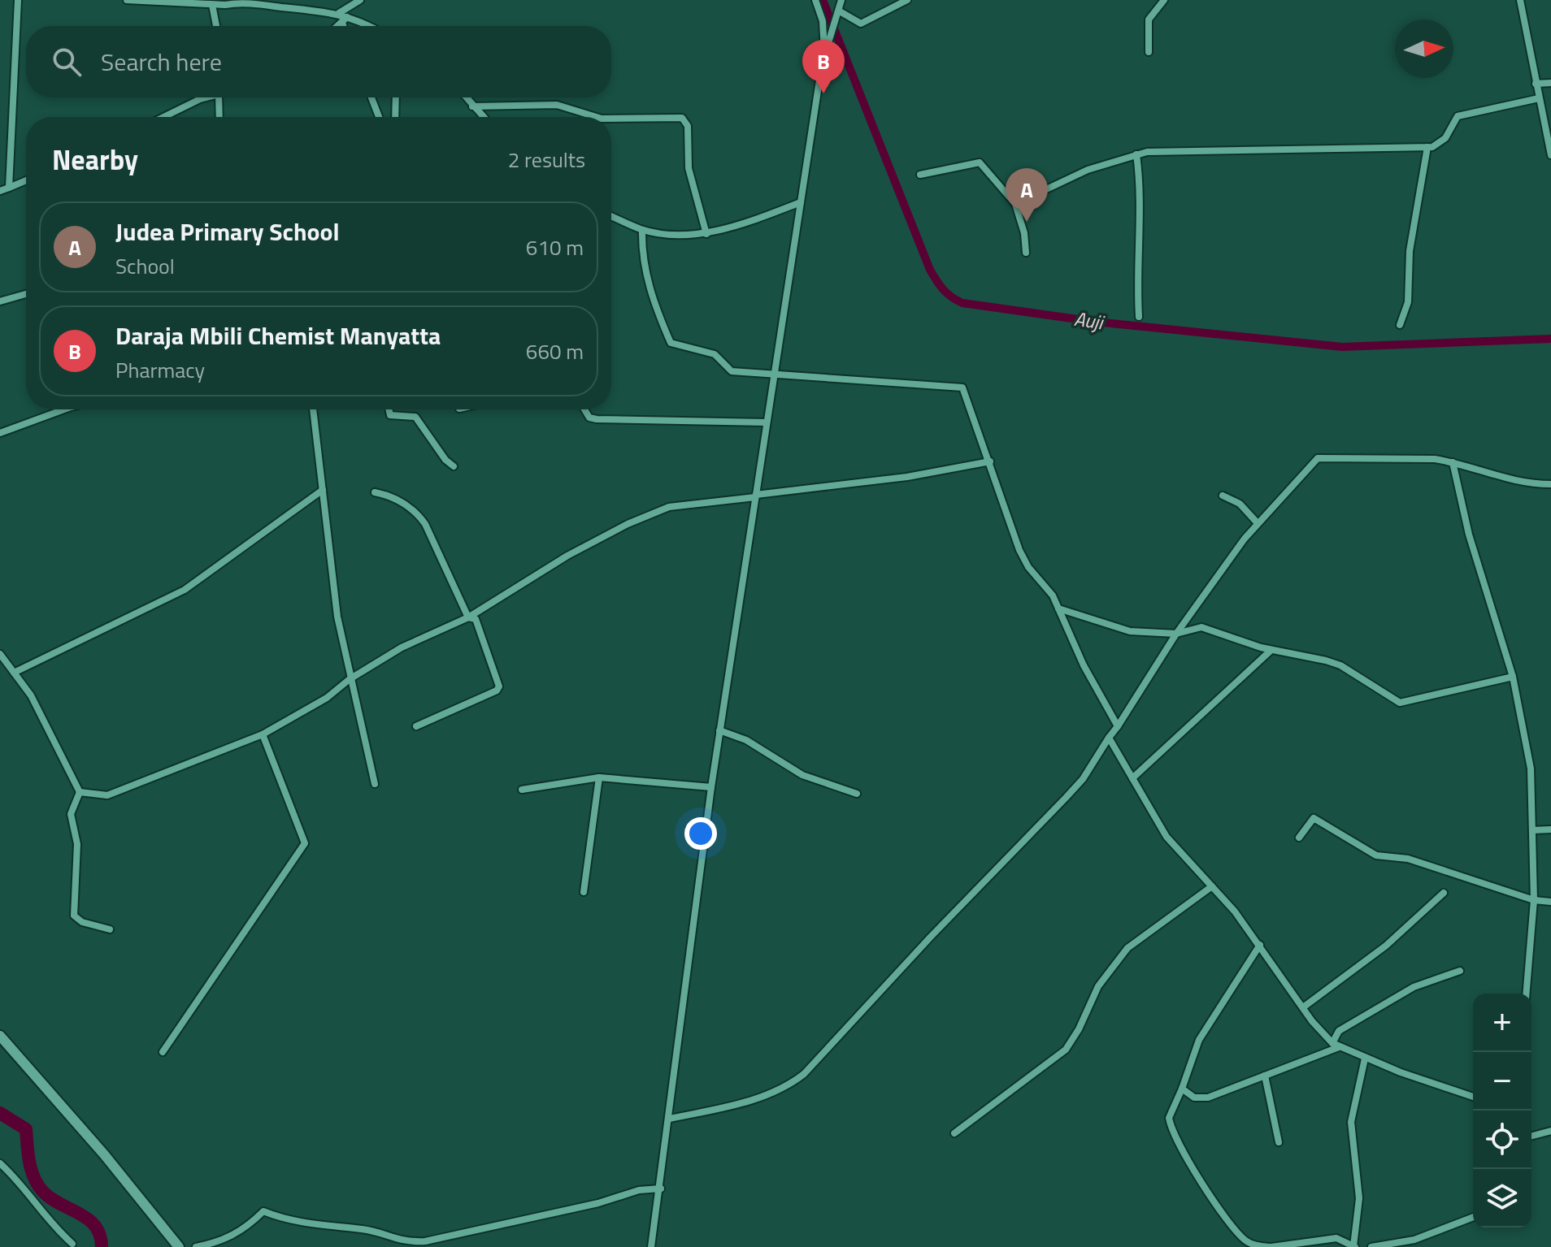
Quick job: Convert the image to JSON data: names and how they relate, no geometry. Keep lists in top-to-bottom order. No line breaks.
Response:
{"water":["Auji"],"north":"right","page":{"search":"Search here","pins":["B","A"],"heading":["Nearby","2 results"],"list":[{"mark":"A","name":"Judea Primary School","note":"School","value":"610 m"},{"mark":"B","name":"Daraja Mbili Chemist Manyatta","note":"Pharmacy","value":"660 m"}],"map_buttons":["+","−"]}}
